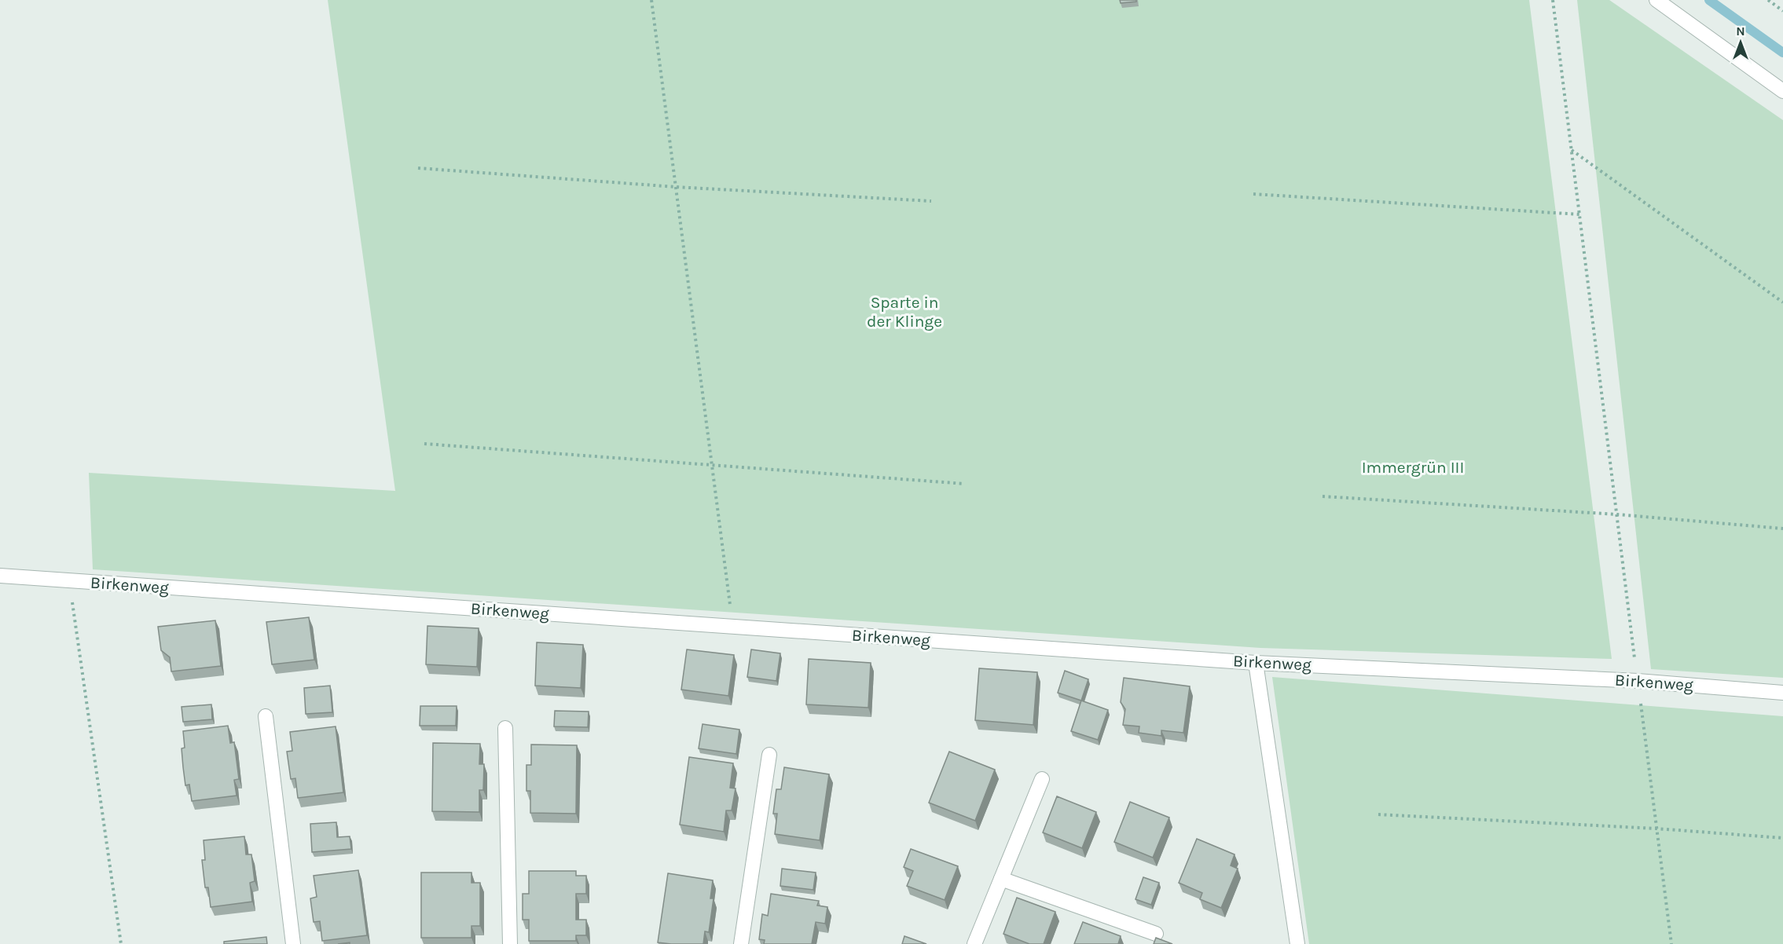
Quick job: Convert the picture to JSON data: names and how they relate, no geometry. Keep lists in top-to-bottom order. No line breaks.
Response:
{"streets":{"street":["Birkenweg"]},"parks":["Sparte in der Klinge","Immergrün III"],"north":"top"}
